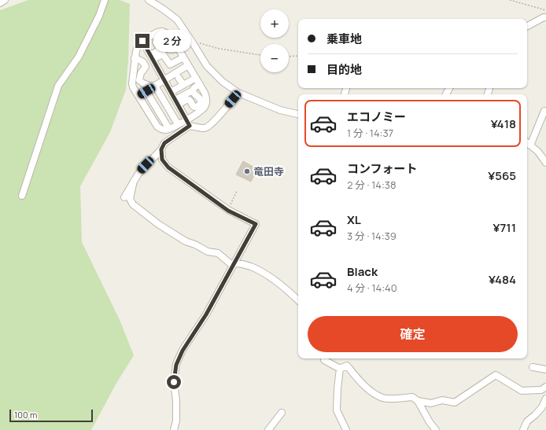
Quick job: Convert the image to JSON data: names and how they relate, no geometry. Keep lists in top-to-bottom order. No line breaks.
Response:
{"places":["竜田寺"],"scale_bar":"100 m","page":{"map_buttons":["+","−"],"banner":["乗車地","目的地"],"bubble":"2 分","list":[{"name":"エコノミー","note":"1 分 · 14:37","value":"¥418"},{"name":"コンフォート","note":"2 分 · 14:38","value":"¥565"},{"name":"XL","note":"3 分 · 14:39","value":"¥711"},{"name":"Black","note":"4 分 · 14:40","value":"¥484"}],"buttons":"確定","scale":"100 m"}}
